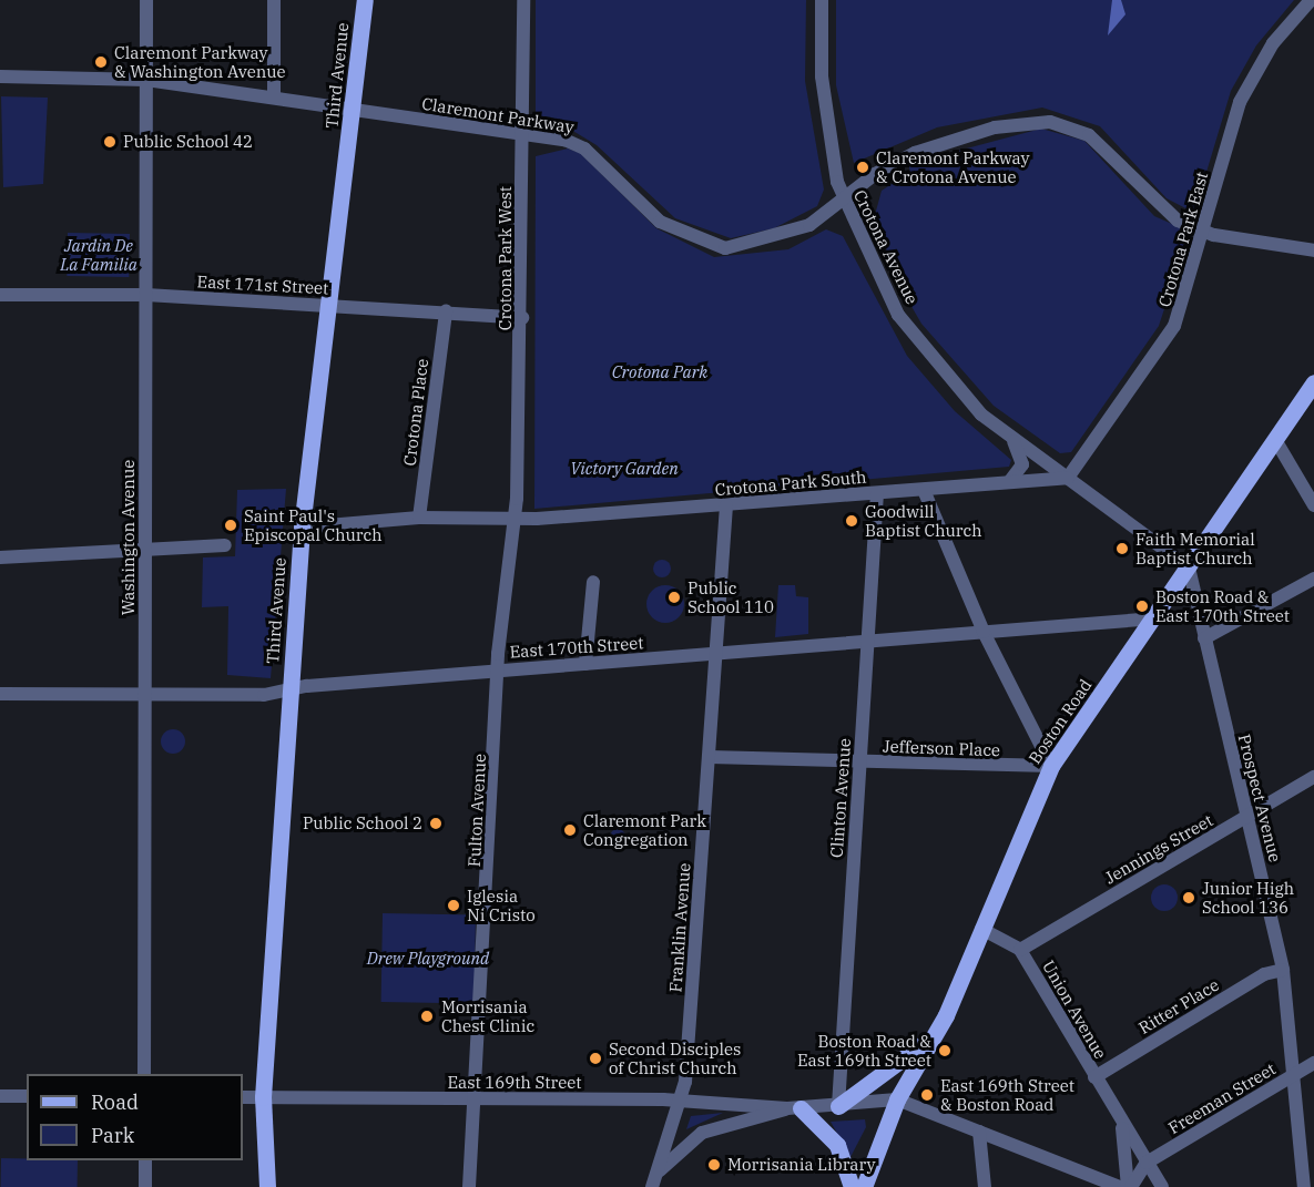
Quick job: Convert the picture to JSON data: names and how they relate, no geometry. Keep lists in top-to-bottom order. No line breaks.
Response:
{"streets":{"main road":["Third Avenue","Boston Road"],"street":["Claremont Parkway","Crotona Park East","Crotona Avenue","Crotona Park West","East 171st Street","Crotona Place","Crotona Park South","Washington Avenue","East 170th Street","Jefferson Place","Clinton Avenue","Prospect Avenue","Fulton Avenue","Jennings Street","Franklin Avenue","Ritter Place","Union Avenue","East 169th Street","Freeman Street"]},"crossings":[["Third Avenue","Claremont Parkway"],["Third Avenue","East 171st Street"],["Third Avenue","Crotona Park South"],["Third Avenue","East 170th Street"],["Third Avenue","East 169th Street"],["Claremont Parkway","Crotona Park East"],["Claremont Parkway","Crotona Avenue"],["Claremont Parkway","Crotona Park West"],["Claremont Parkway","Washington Avenue"],["Crotona Park East","Crotona Avenue"],["Crotona Park East","Crotona Park South"],["Crotona Avenue","Crotona Park South"],["Crotona Park West","East 171st Street"],["Crotona Park West","Crotona Park South"],["Crotona Park West","Fulton Avenue"],["East 171st Street","Crotona Place"],["East 171st Street","Washington Avenue"],["Crotona Place","Crotona Park South"],["Crotona Park South","Clinton Avenue"],["Crotona Park South","Fulton Avenue"],["Crotona Park South","Franklin Avenue"],["Washington Avenue","East 170th Street"],["East 170th Street","Boston Road"],["East 170th Street","Clinton Avenue"],["East 170th Street","Fulton Avenue"],["East 170th Street","Franklin Avenue"],["Boston Road","Jefferson Place"],["Boston Road","Prospect Avenue"],["Boston Road","Union Avenue"],["Boston Road","East 169th Street"],["Jefferson Place","Clinton Avenue"],["Jefferson Place","Franklin Avenue"],["Clinton Avenue","East 169th Street"],["Prospect Avenue","Jennings Street"],["Prospect Avenue","Ritter Place"],["Prospect Avenue","Freeman Street"],["Fulton Avenue","East 169th Street"],["Jennings Street","Union Avenue"],["Franklin Avenue","East 169th Street"],["Ritter Place","Union Avenue"],["Union Avenue","Freeman Street"]],"parks":["Jardin De La Familia","Crotona Park","Victory Garden","Drew Playground"],"places":["Claremont Parkway & Washington Avenue","Public School 42","Claremont Parkway & Crotona Avenue","Goodwill Baptist Church","Saint Paul's Episcopal Church","Faith Memorial Baptist Church","Public School 110","Boston Road & East 170th Street","Public School 2","Claremont Park Congregation","Junior High School 136","Iglesia Ni Cristo","Morrisania Chest Clinic","Boston Road & East 169th Street","Second Disciples of Christ Church","East 169th Street & Boston Road","Morrisania Library"],"legend":["Road","Park"]}
